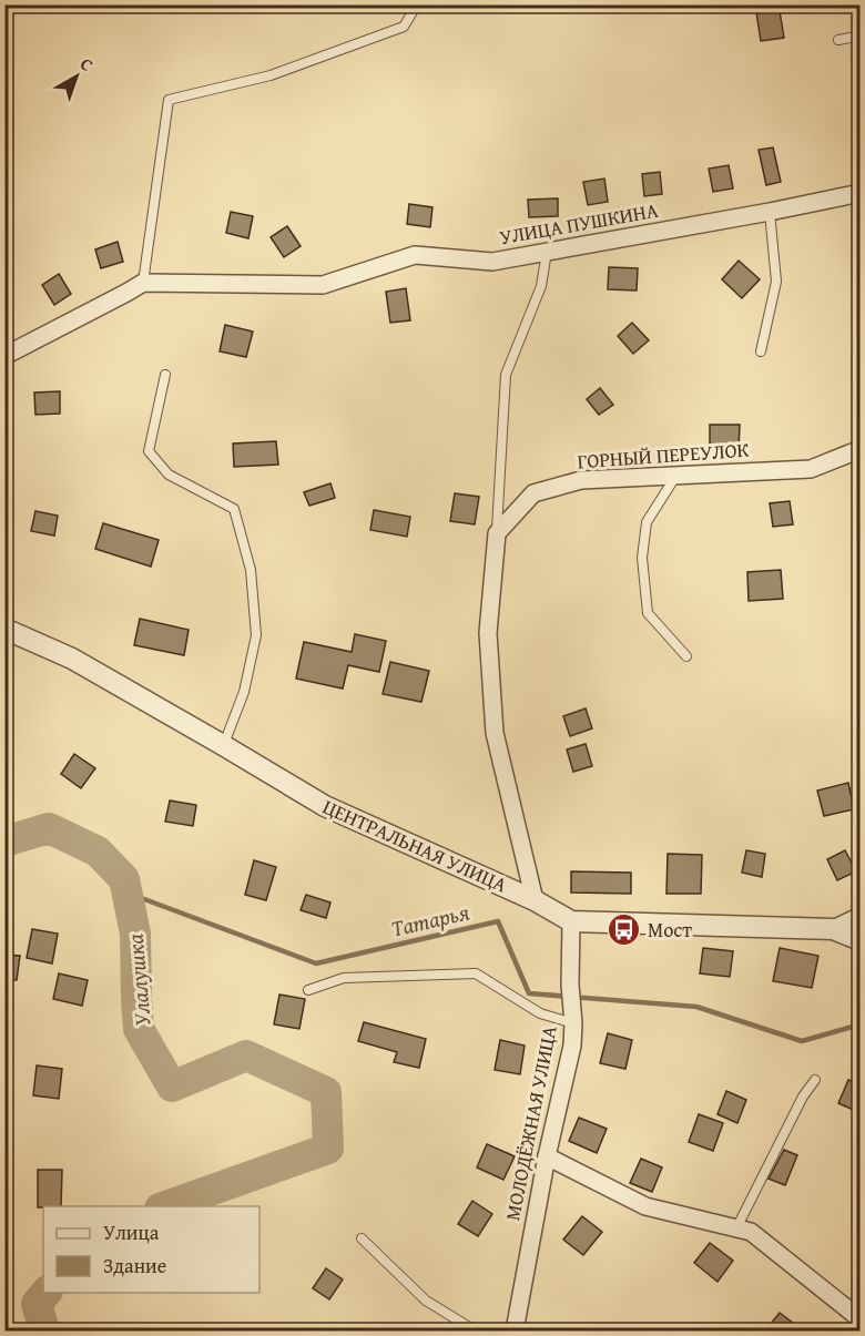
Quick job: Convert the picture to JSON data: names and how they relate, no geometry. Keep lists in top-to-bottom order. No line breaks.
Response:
{"streets":{"street":["УЛИЦА ПУШКИНА","ГОРНЫЙ ПЕРЕУЛОК","ЦЕНТРАЛЬНАЯ УЛИЦА","МОЛОДЁЖНАЯ УЛИЦА"]},"crossings":[["ЦЕНТРАЛЬНАЯ УЛИЦА","МОЛОДЁЖНАЯ УЛИЦА"]],"water":["Татарья","Улалушка"],"places":{"bus stop":["Мост"]},"legend":["Улица","Здание"],"north":"top right"}
